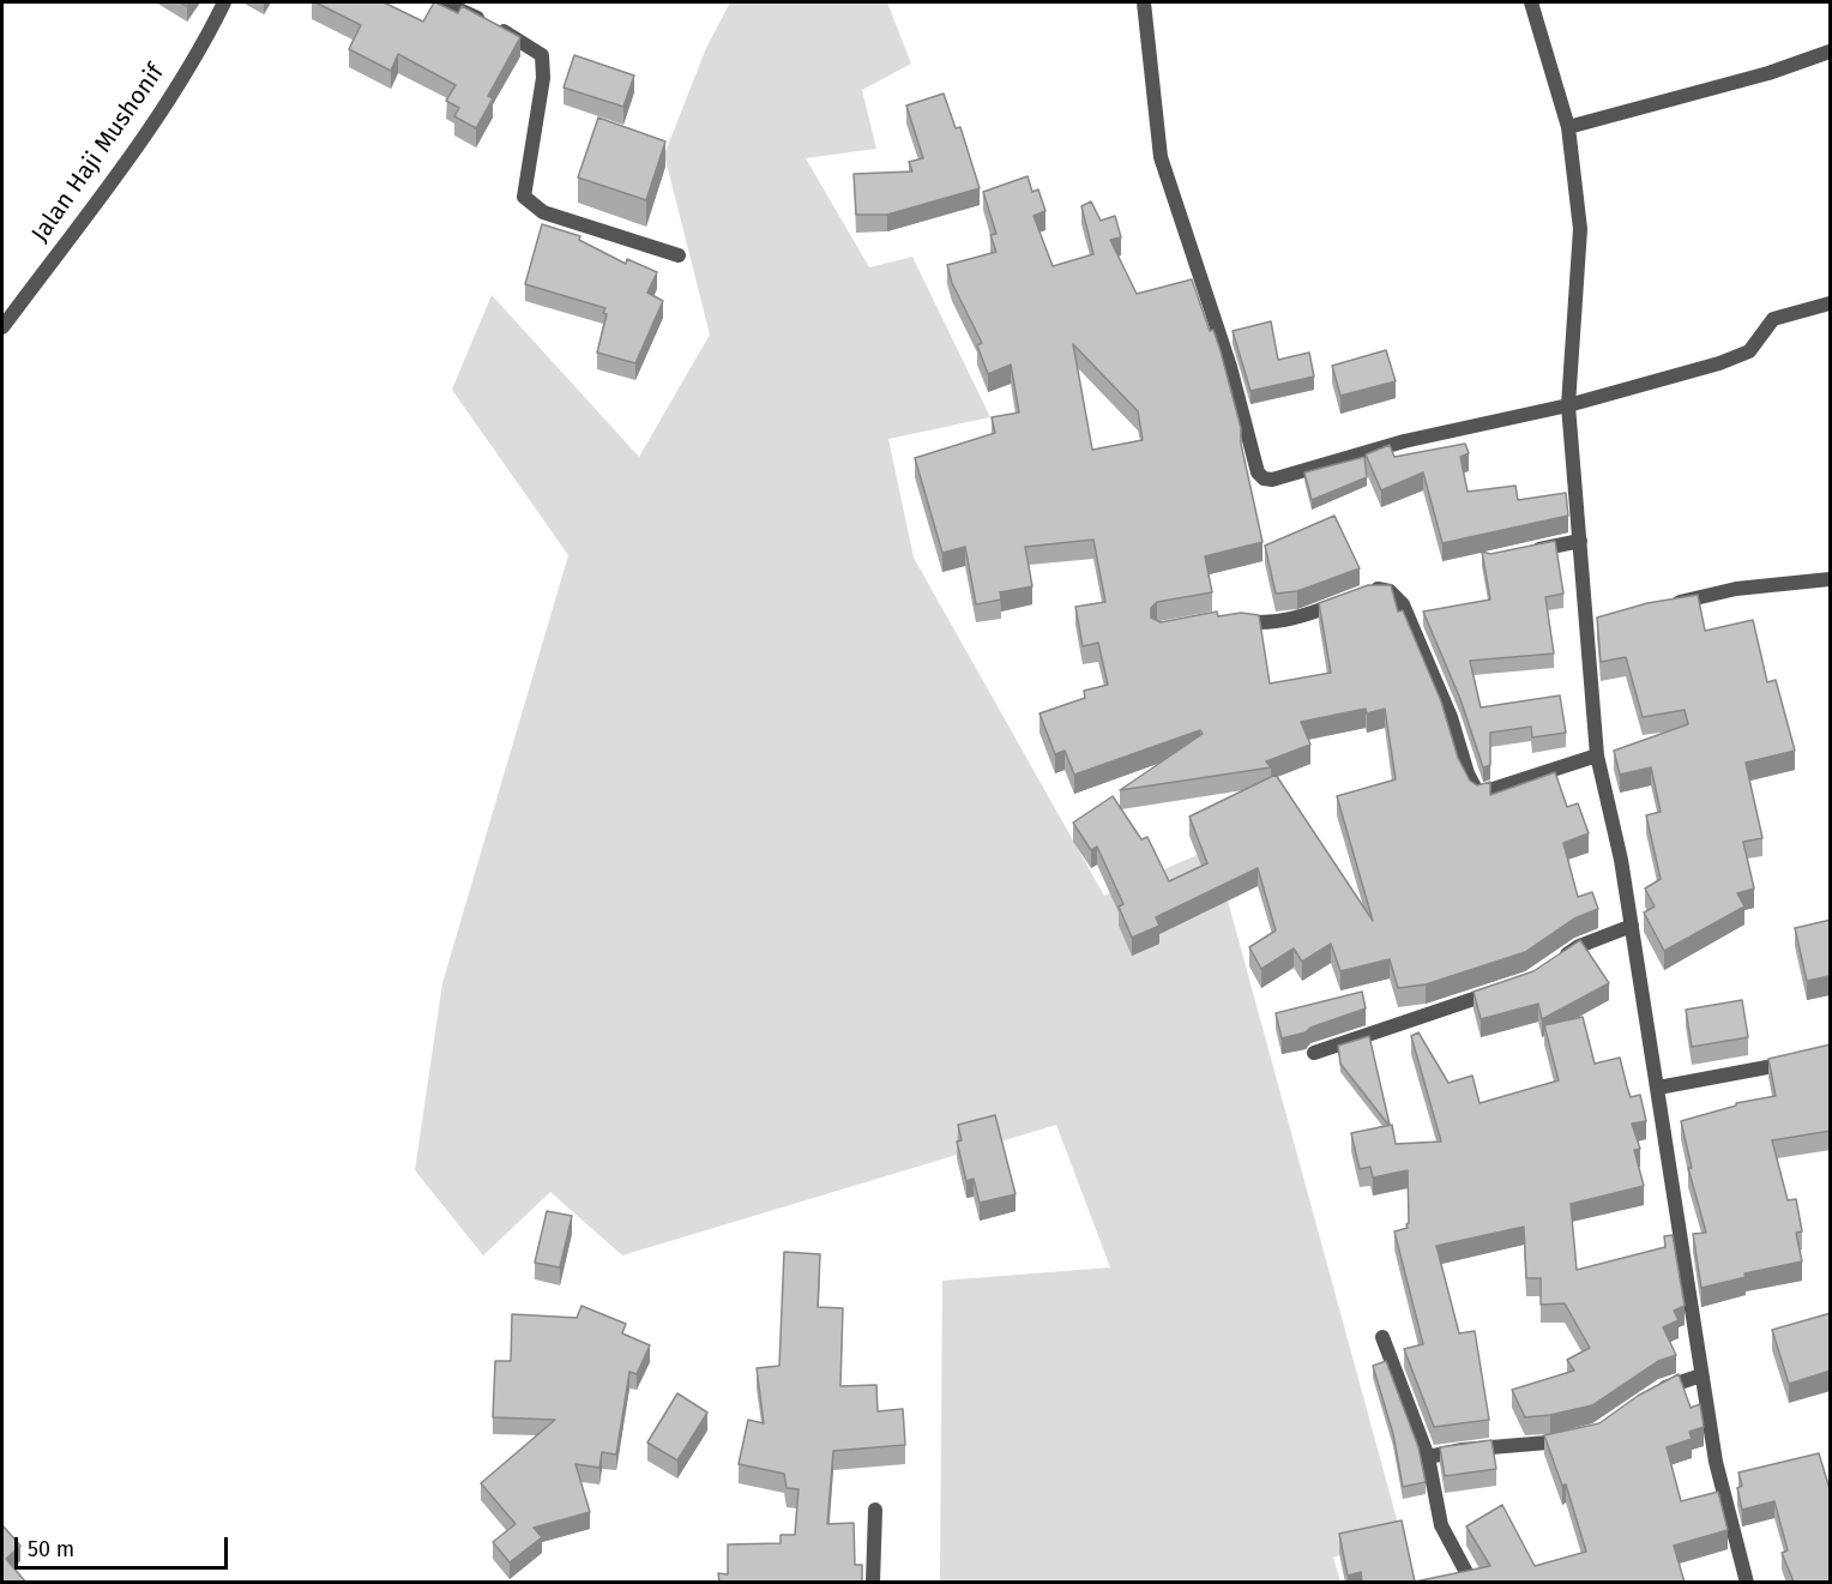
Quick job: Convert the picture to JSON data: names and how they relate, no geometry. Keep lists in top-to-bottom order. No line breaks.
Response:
{"streets":{"street":["Jalan Haji Mushonif"]},"scale_bar":"50 m"}
